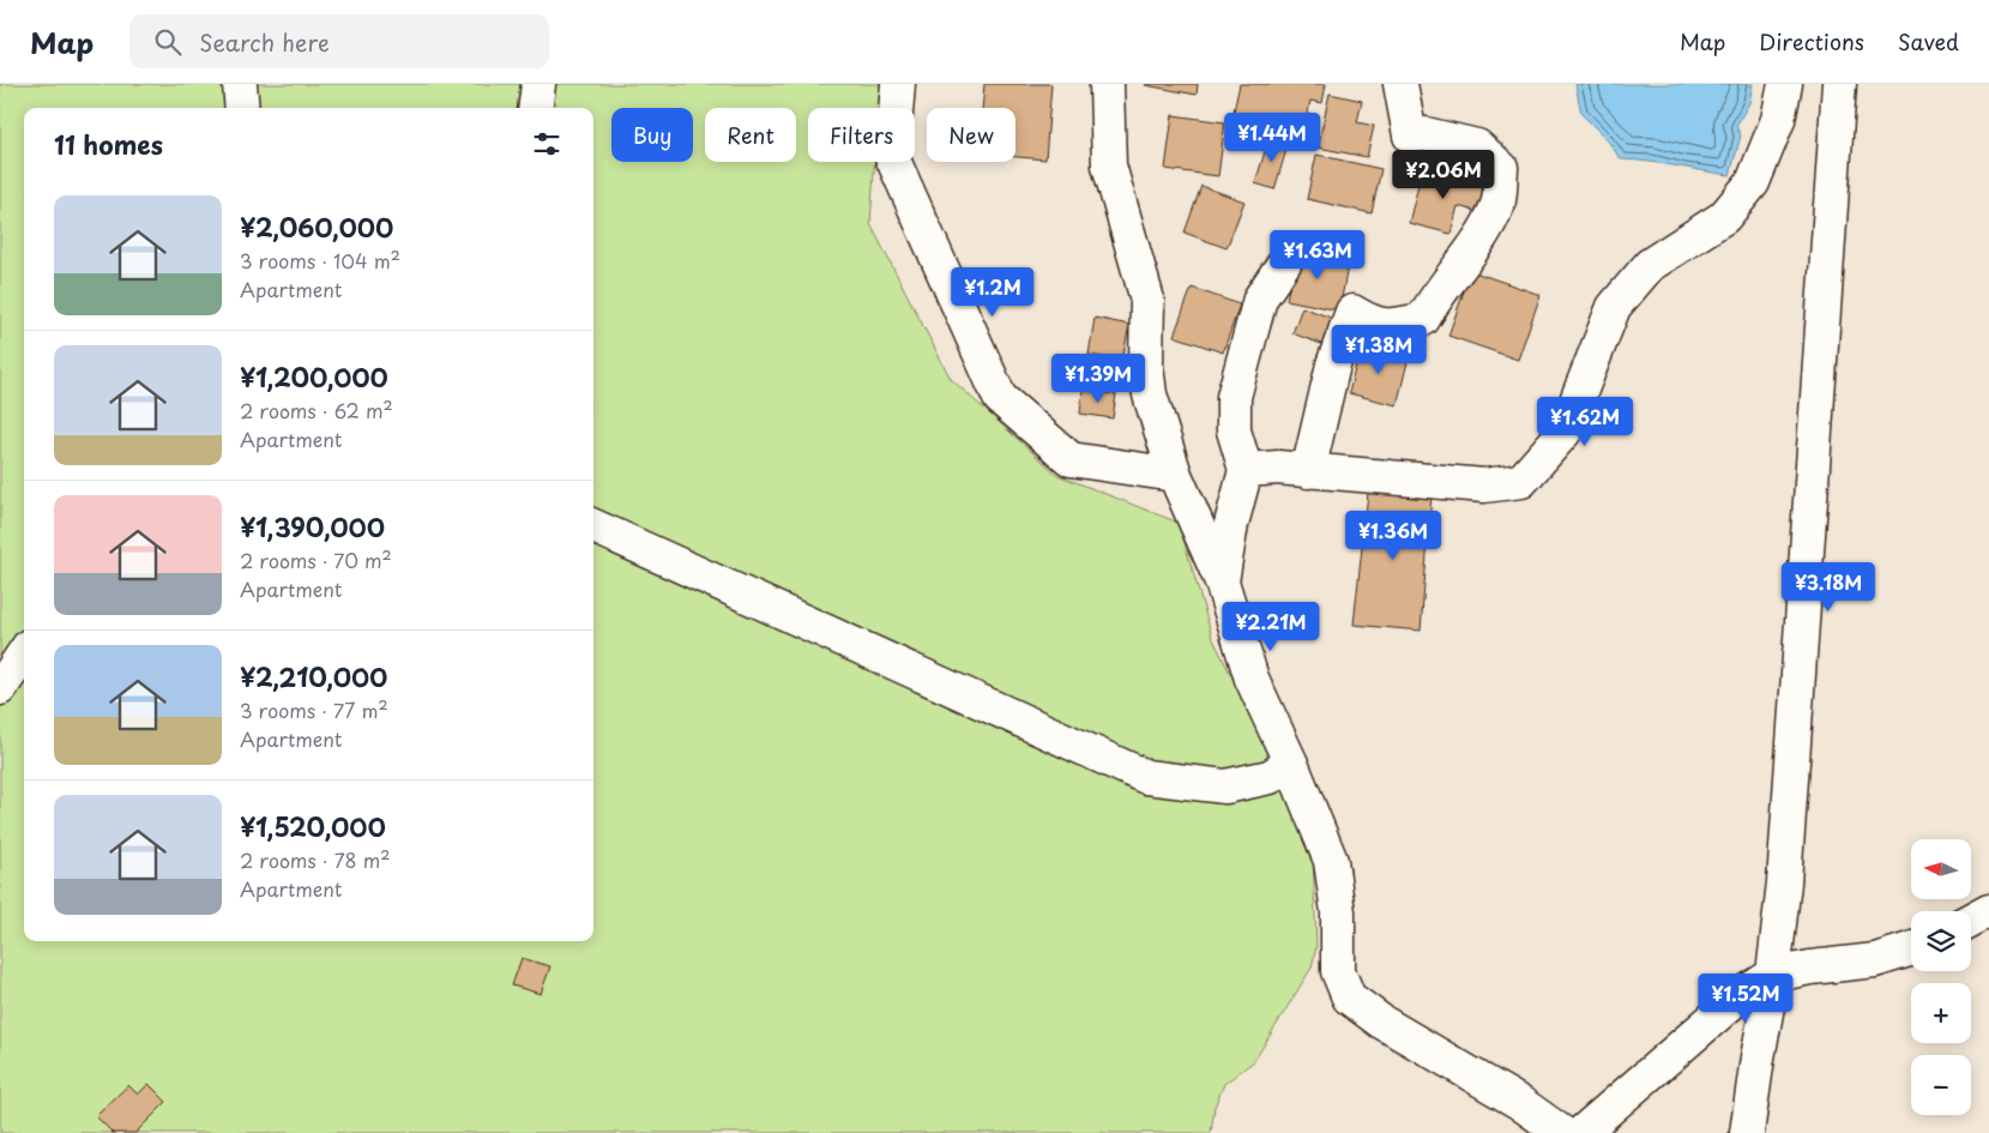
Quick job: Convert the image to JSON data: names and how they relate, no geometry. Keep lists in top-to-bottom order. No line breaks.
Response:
{"north":"left","page":{"header":"Map","search":"Search here","nav":["Map","Directions","Saved"],"chip":["Buy","Rent","Filters","New"],"heading":"11 homes","price":["¥1.44M","¥2.06M","¥1.63M","¥1.2M","¥1.38M","¥1.39M","¥1.62M","¥1.36M","¥3.18M","¥2.21M","¥1.52M"],"list":[{"name":"¥2,060,000","note":"3 rooms · 104 m² · Apartment"},{"name":"¥1,200,000","note":"2 rooms · 62 m² · Apartment"},{"name":"¥1,390,000","note":"2 rooms · 70 m² · Apartment"},{"name":"¥2,210,000","note":"3 rooms · 77 m² · Apartment"},{"name":"¥1,520,000","note":"2 rooms · 78 m² · Apartment"}],"map_buttons":["+","−"]}}
